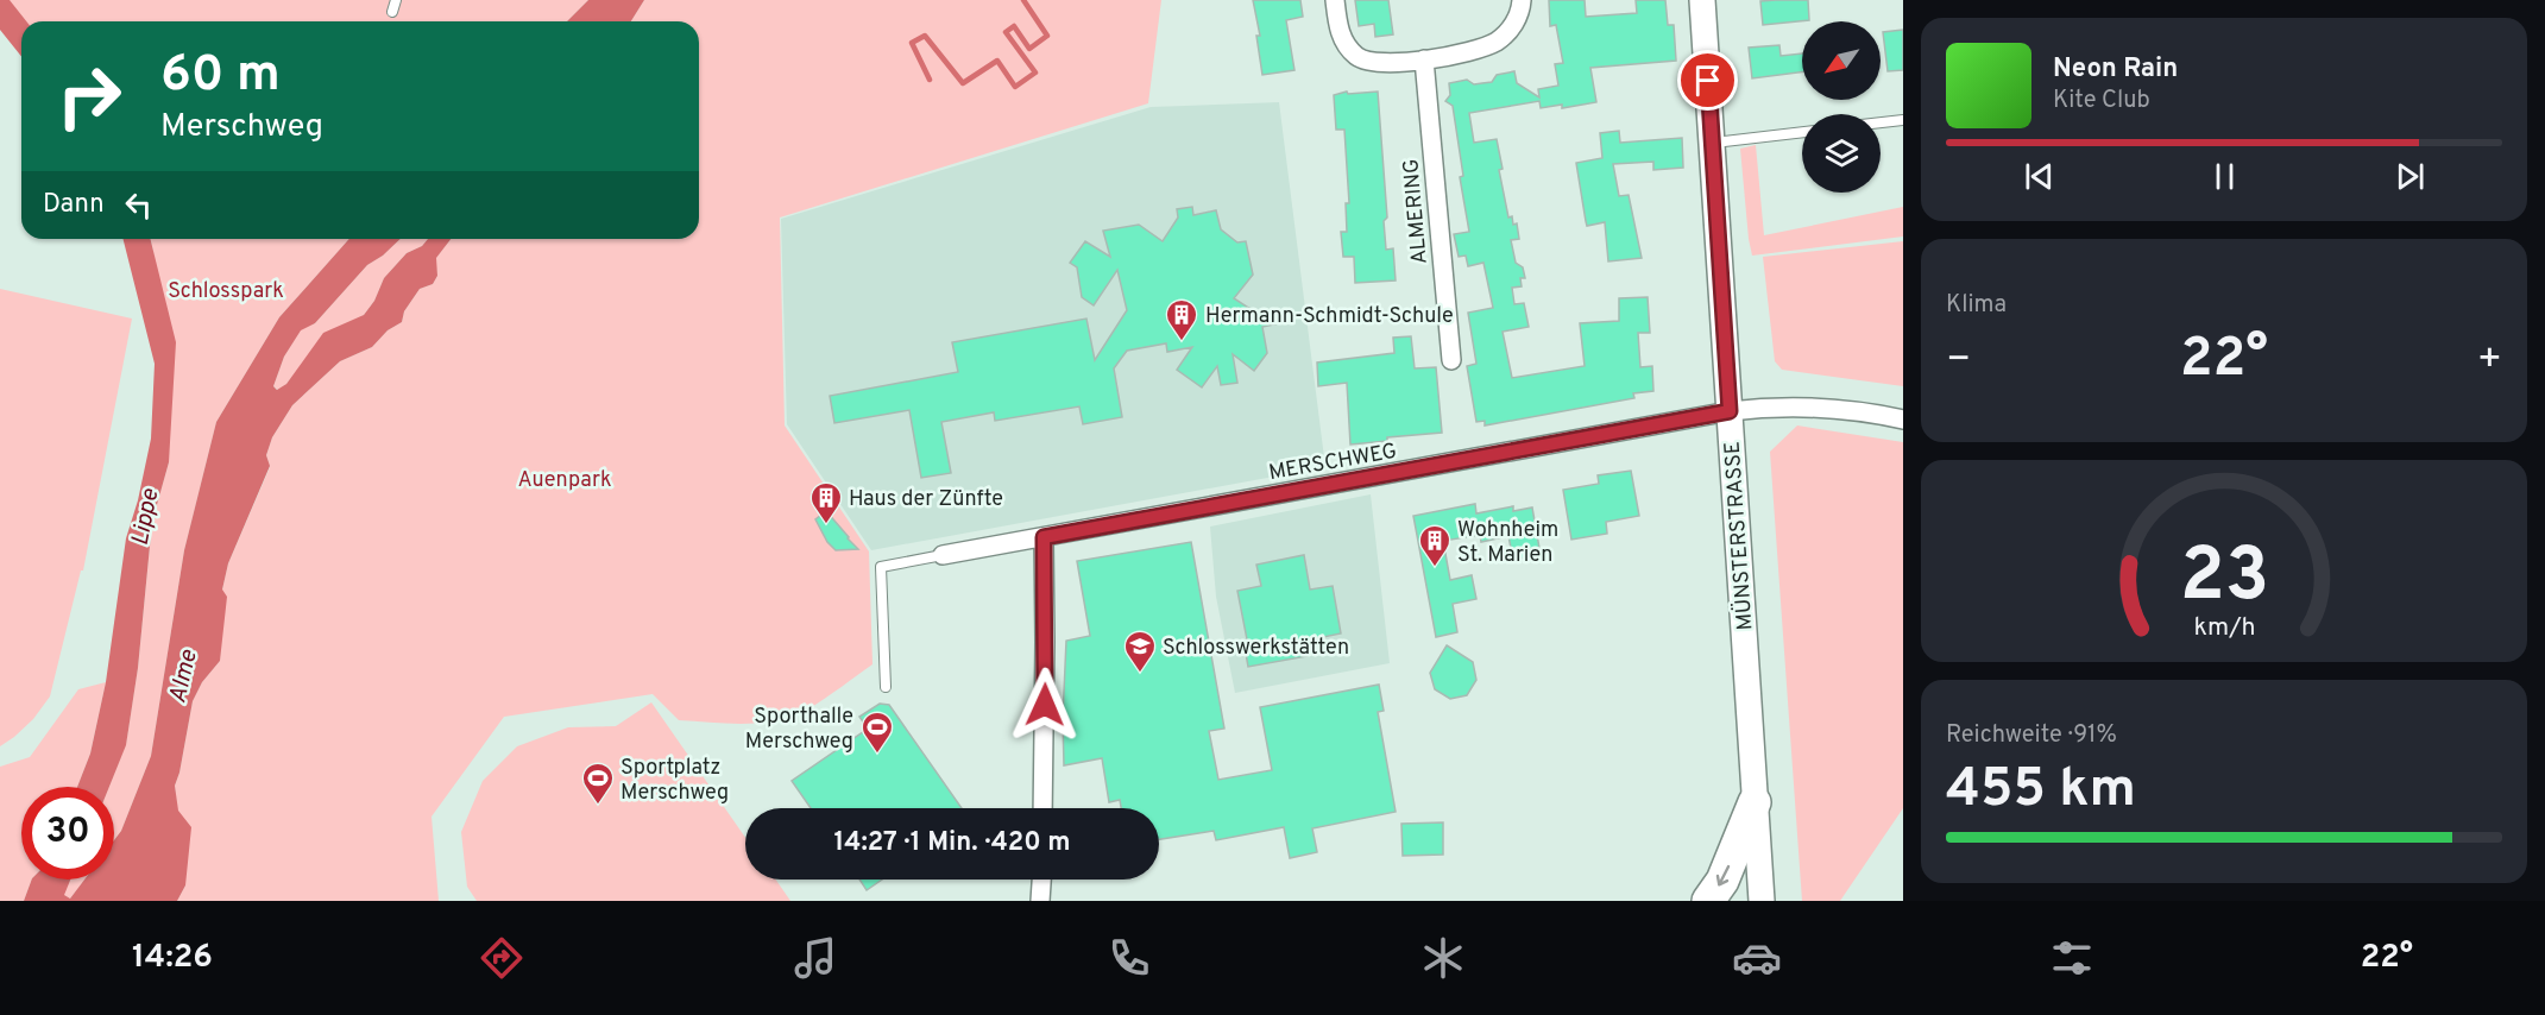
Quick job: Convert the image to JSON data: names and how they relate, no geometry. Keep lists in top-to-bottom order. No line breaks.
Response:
{"streets":{"main road":["MÜNSTERSTRASSE"],"street":["ALMERING","MERSCHWEG"]},"crossings":[["MERSCHWEG","MÜNSTERSTRASSE"]],"water":["Lippe","Alme"],"parks":["Schlosspark","Auenpark"],"places":{"building":["Hermann-Schmidt-Schule","Haus der Zünfte","Wohnheim St. Marien"],"school or university":["Schlosswerkstätten"],"sports":["Sporthalle Merschweg","Sportplatz Merschweg"]},"north":"bottom left","page":{"turn":["60 m","Merschweg"],"song":["Neon Rain","Kite Club"],"then":"Dann","tile":["Klima",["Reichweite · 91%","455 km"]],"heat":["−","22°","+"],"limit":"30","trip":"14:27 · 1 Min. · 420 m","tabs":["14:26","22°"],"gauge":["23","km/h"]}}
